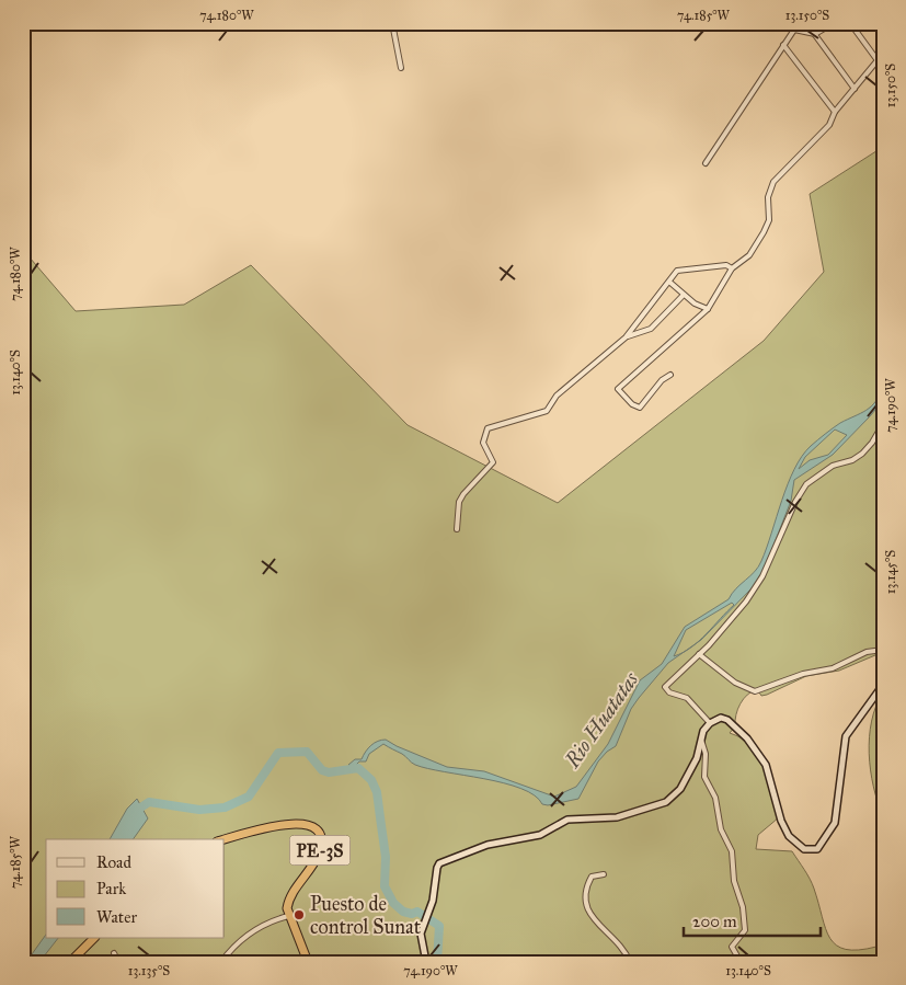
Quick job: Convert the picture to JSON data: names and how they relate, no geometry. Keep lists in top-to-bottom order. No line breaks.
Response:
{"streets":{"highway":["PE-3S"]},"water":["Rio Huatatas"],"places":["Puesto de control Sunat"],"legend":["Road","Park","Water"],"scale_bar":"200 m","coordinates":["74.180°W","74.185°W","13.150°S","13.140°S","74.190°W","13.145°S","13.135°S"]}
